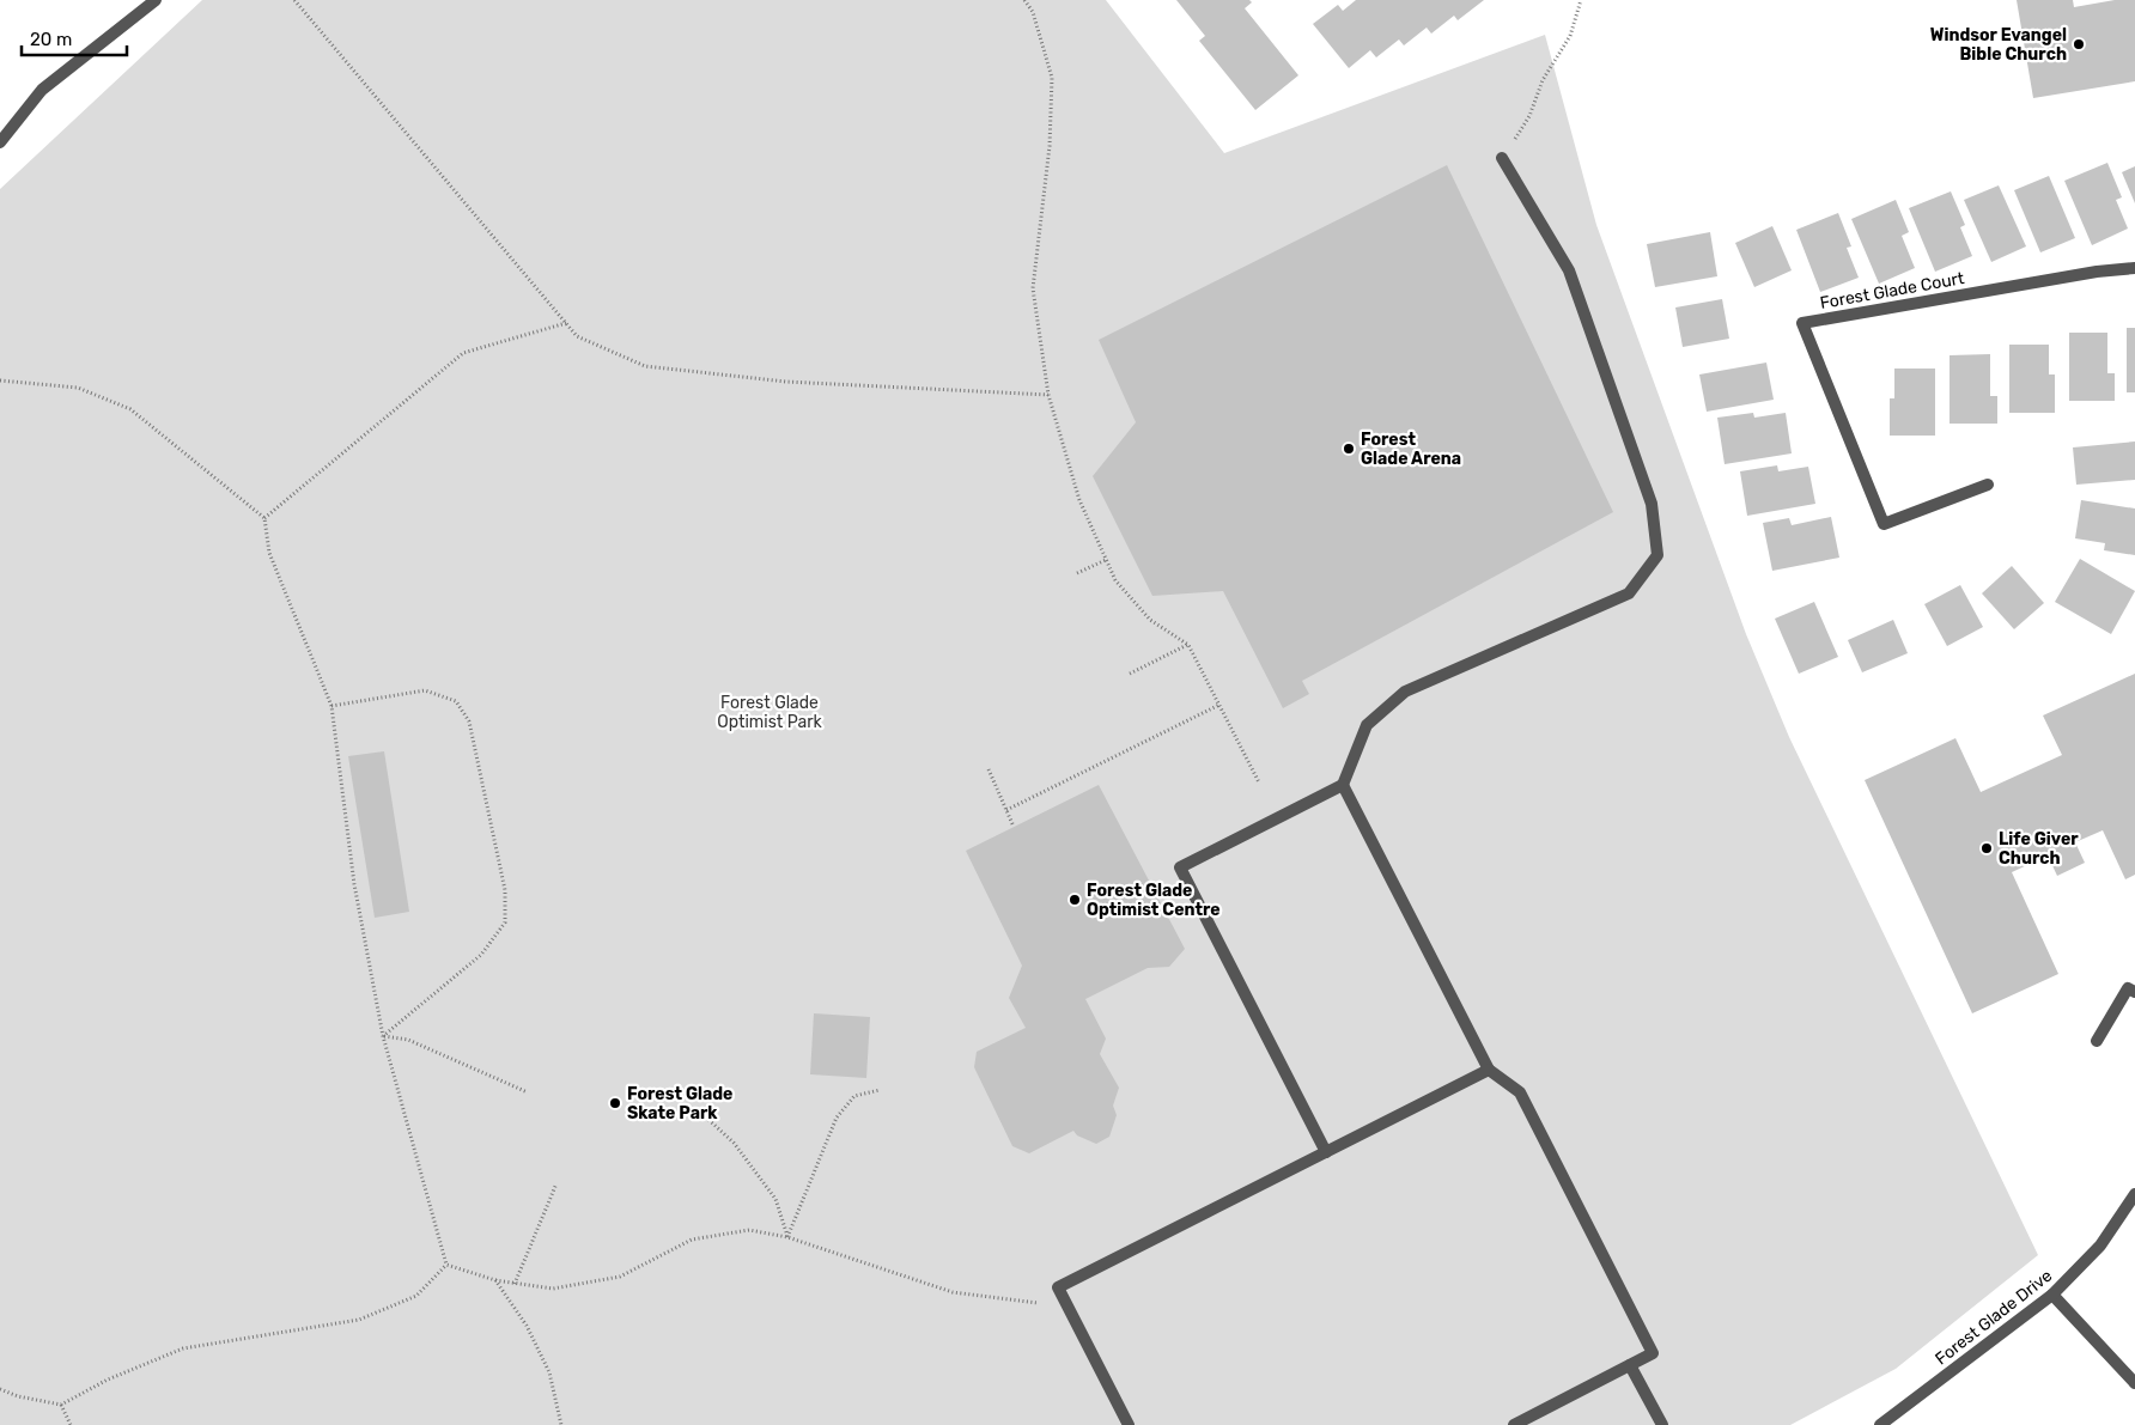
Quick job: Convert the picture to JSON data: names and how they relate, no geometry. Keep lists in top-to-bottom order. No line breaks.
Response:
{"streets":{"street":["Forest Glade Court","Forest Glade Drive"]},"parks":["Forest Glade Optimist Park"],"places":["Windsor Evangel Bible Church","Forest Glade Arena","Life Giver Church","Forest Glade Optimist Centre","Forest Glade Skate Park"],"scale_bar":"20 m"}
